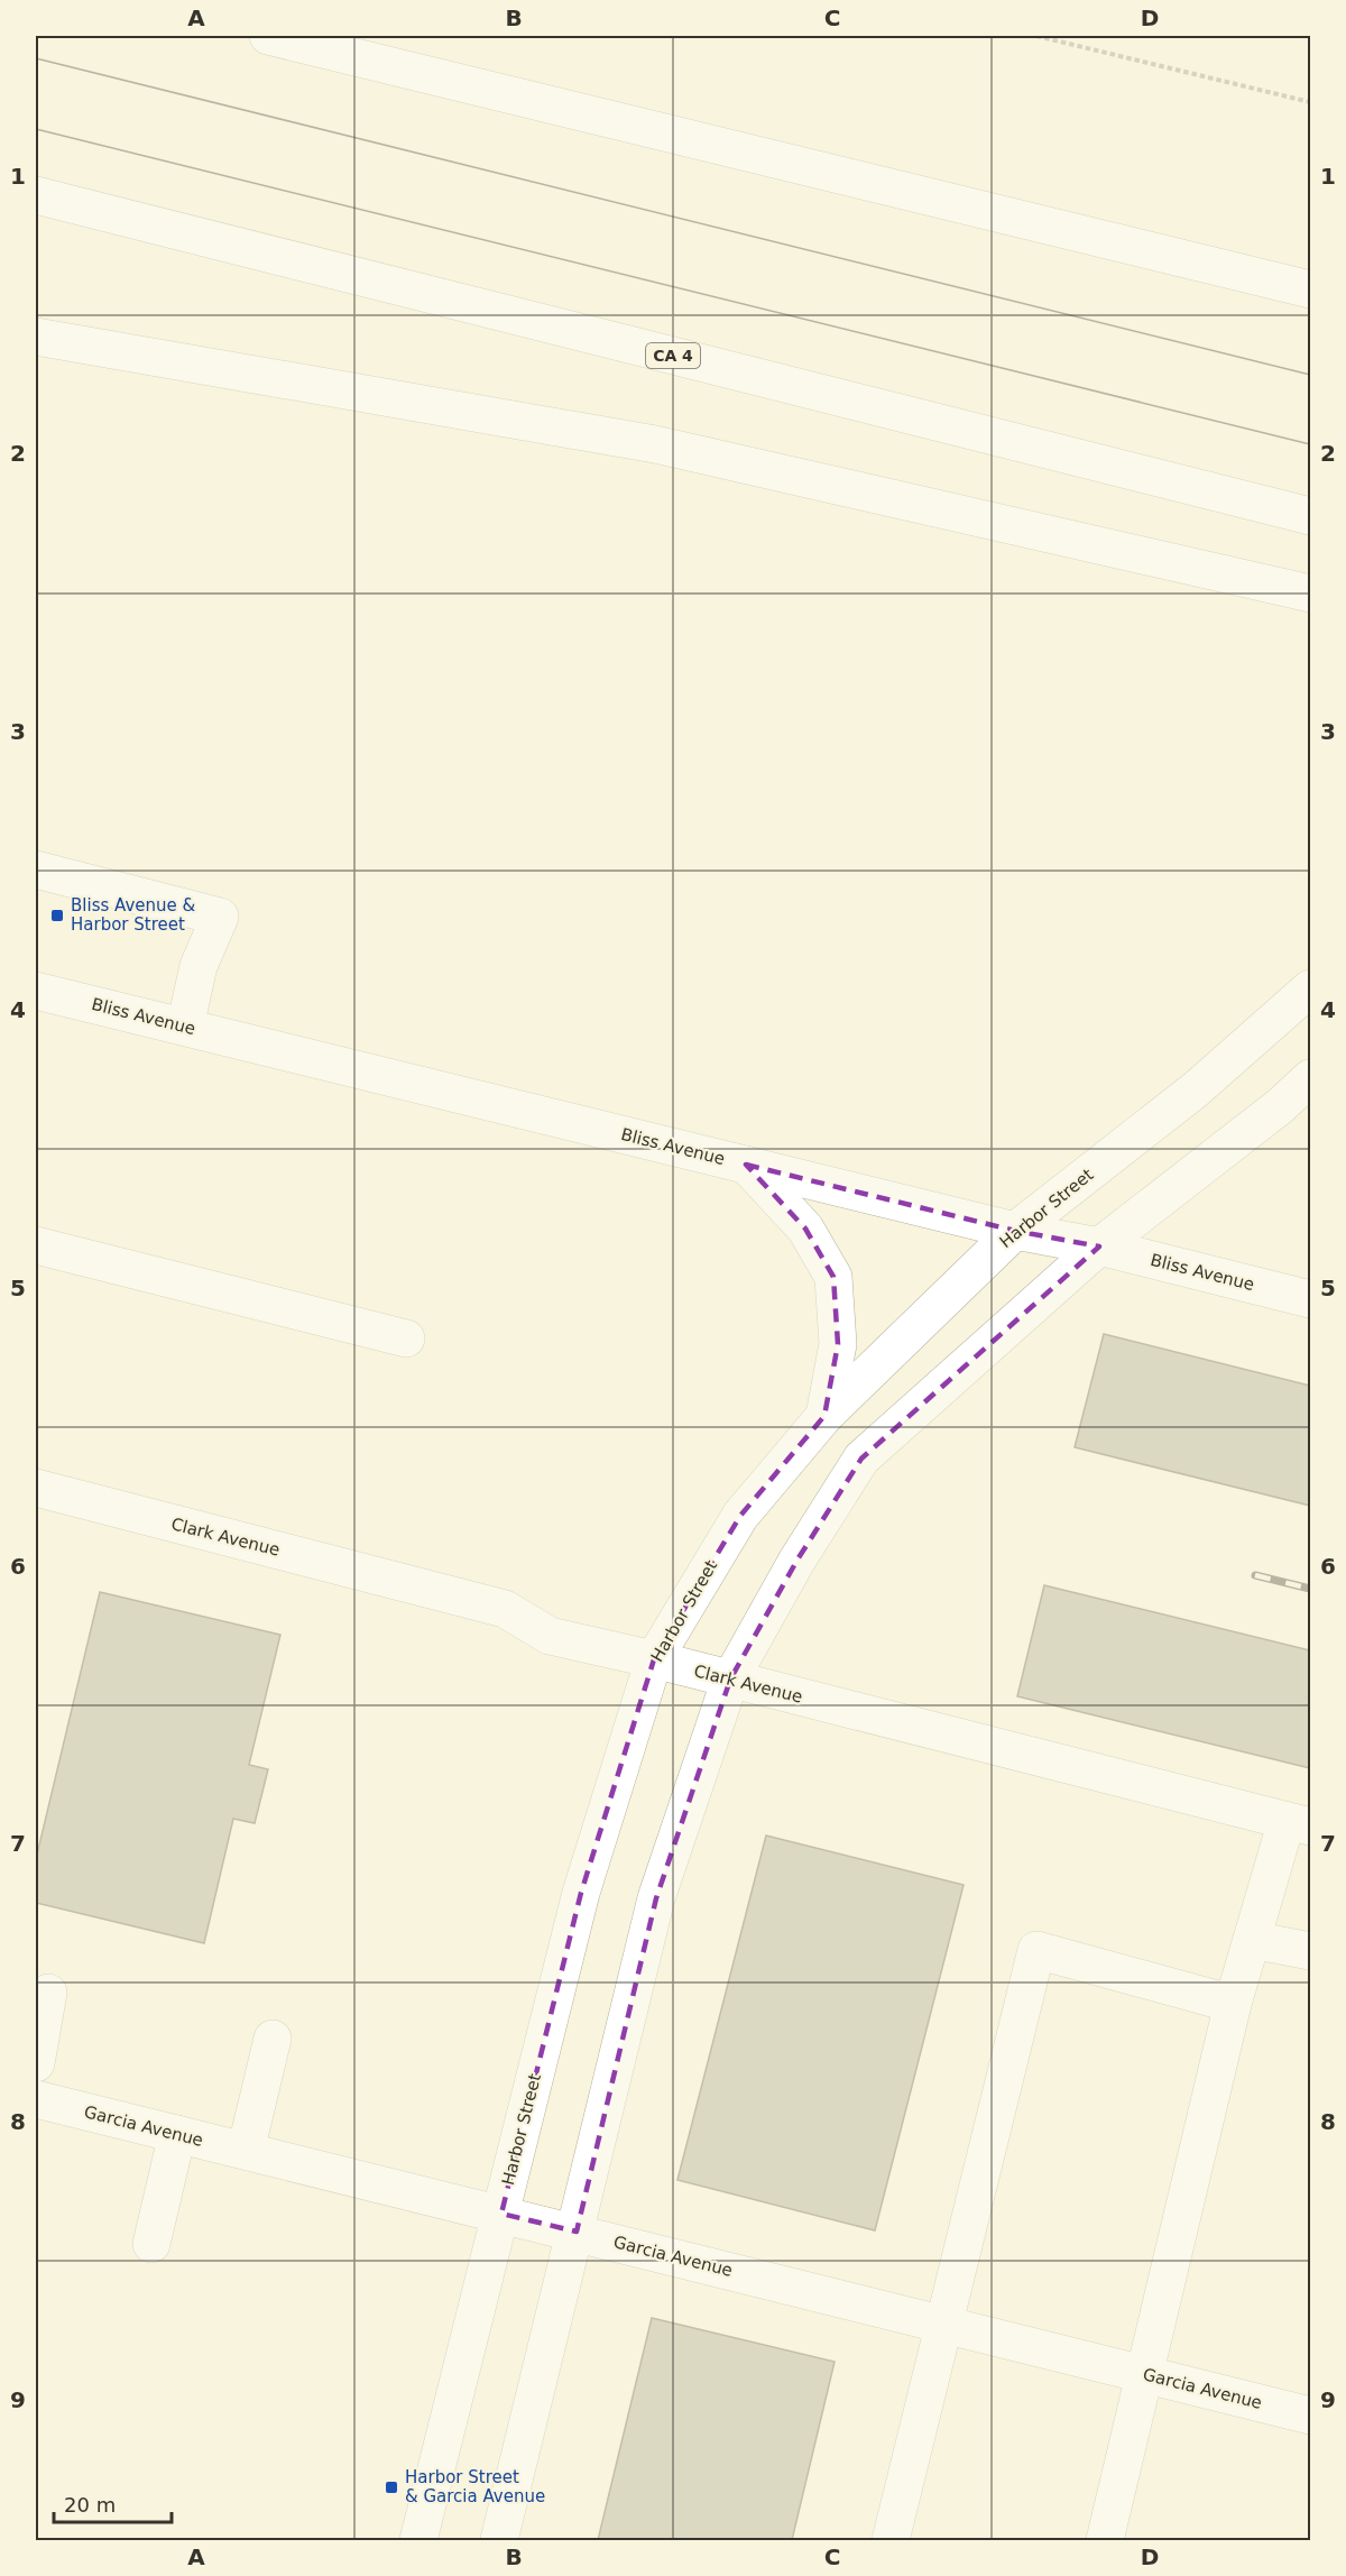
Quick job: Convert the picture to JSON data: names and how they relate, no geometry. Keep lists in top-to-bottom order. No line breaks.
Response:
{"streets":{"main road":["CA 4","Bliss Avenue","Harbor Street","Clark Avenue","Garcia Avenue"]},"crossings":[["Bliss Avenue","Harbor Street"],["Harbor Street","Clark Avenue"],["Harbor Street","Garcia Avenue"]],"places":{"transit":["Bliss Avenue & Harbor Street","Harbor Street & Garcia Avenue"]},"scale_bar":"20 m","grid":{"columns":["A","B","C","D"],"rows":["1","2","3","4","5","6","7","8","9"]}}
